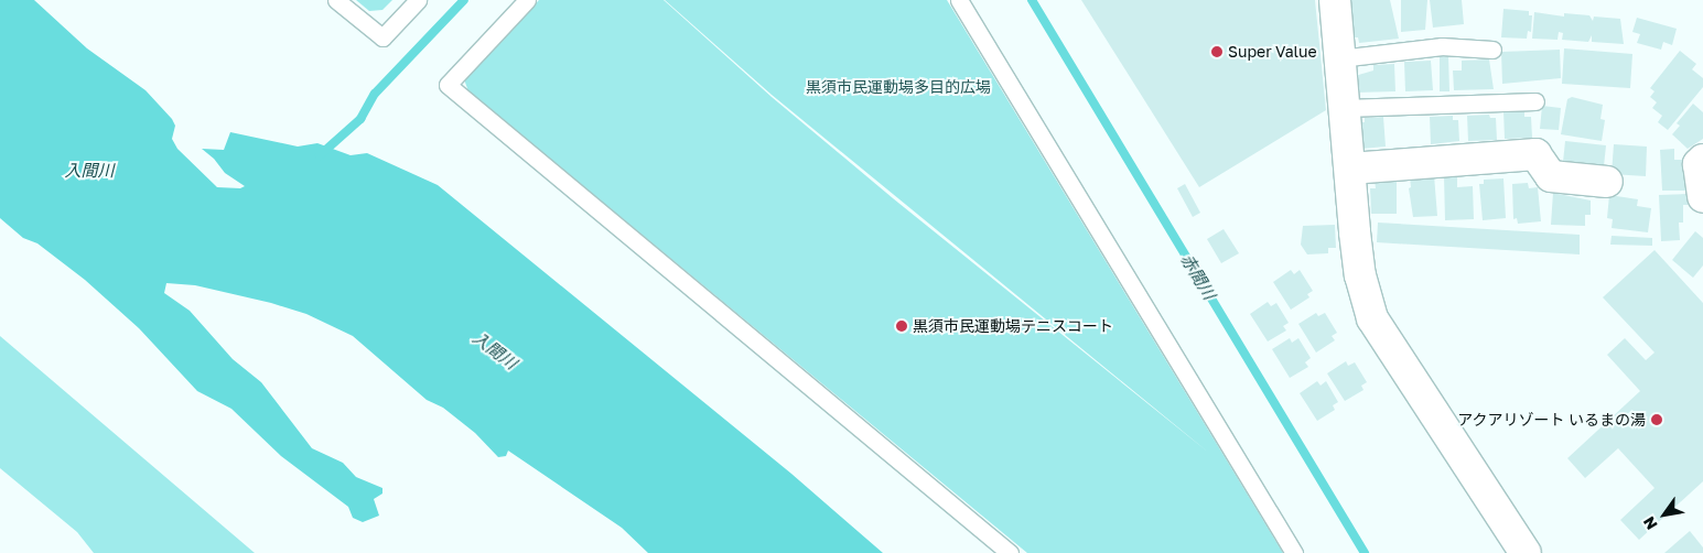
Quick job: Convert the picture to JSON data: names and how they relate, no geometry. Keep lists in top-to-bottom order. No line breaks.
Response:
{"water":["入間川","赤間川"],"parks":["黒須市民運動場多目的広場"],"places":["Super Value","黒須市民運動場テニスコート","アクアリゾート いるまの湯"],"north":"bottom left"}
